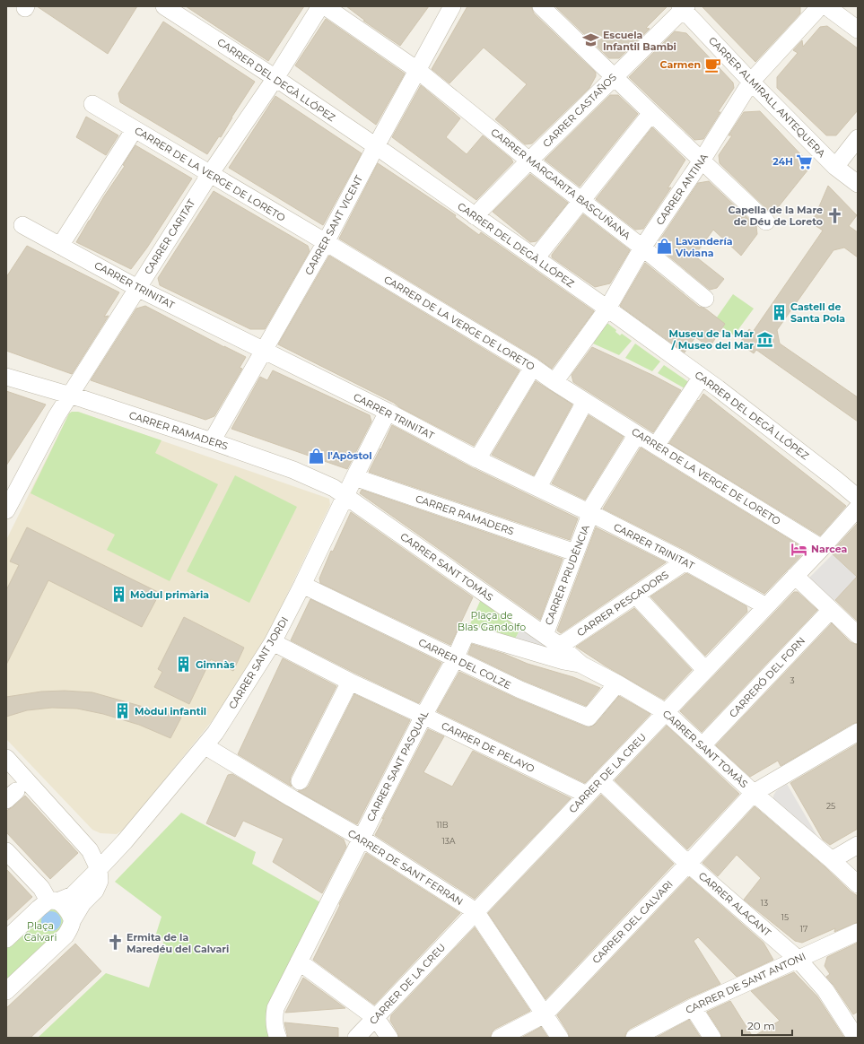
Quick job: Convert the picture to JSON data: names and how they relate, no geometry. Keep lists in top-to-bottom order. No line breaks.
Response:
{"streets":{"street":["CARRER DEL DEGÀ LLÓPEZ","CARRER ALMIRALL ANTEQUERA","CARRER CASTAÑOS","CARRER DE LA VERGE DE LORETO","CARRER MARGARITA BASCUÑANA","CARRER ANTINA","CARRER SANT VICENT","CARRER CARITAT","CARRER TRINITAT","CARRER RAMADERS","CARRER SANT TOMÀS","CARRER PRUDÈNCIA","CARRER PESCADORS","CARRER SANT JORDI","CARRER DEL COLZE","CARRERÓ DEL FORN","CARRER DE PELAYO","CARRER SANT PASQUAL","CARRER DE LA CREU","CARRER DE SANT FERRAN","CARRER ALACANT","CARRER DEL CALVARI","CARRER DE SANT ANTONI"]},"crossings":[["CARRER DEL DEGÀ LLÓPEZ","CARRER CASTAÑOS"],["CARRER DEL DEGÀ LLÓPEZ","CARRER ANTINA"],["CARRER DEL DEGÀ LLÓPEZ","CARRER SANT VICENT"],["CARRER DEL DEGÀ LLÓPEZ","CARRER CARITAT"],["CARRER ALMIRALL ANTEQUERA","CARRER CASTAÑOS"],["CARRER ALMIRALL ANTEQUERA","CARRER ANTINA"],["CARRER CASTAÑOS","CARRER MARGARITA BASCUÑANA"],["CARRER DE LA VERGE DE LORETO","CARRER ANTINA"],["CARRER DE LA VERGE DE LORETO","CARRER SANT VICENT"],["CARRER DE LA VERGE DE LORETO","CARRER CARITAT"],["CARRER DE LA VERGE DE LORETO","CARRER PRUDÈNCIA"],["CARRER DE LA VERGE DE LORETO","CARRER DE LA CREU"],["CARRER MARGARITA BASCUÑANA","CARRER ANTINA"],["CARRER MARGARITA BASCUÑANA","CARRER SANT VICENT"],["CARRER SANT VICENT","CARRER TRINITAT"],["CARRER SANT VICENT","CARRER RAMADERS"],["CARRER CARITAT","CARRER TRINITAT"],["CARRER CARITAT","CARRER RAMADERS"],["CARRER TRINITAT","CARRER PRUDÈNCIA"],["CARRER TRINITAT","CARRER PESCADORS"],["CARRER TRINITAT","CARRER SANT JORDI"],["CARRER TRINITAT","CARRER DE LA CREU"],["CARRER RAMADERS","CARRER SANT TOMÀS"],["CARRER RAMADERS","CARRER PRUDÈNCIA"],["CARRER RAMADERS","CARRER SANT JORDI"],["CARRER SANT TOMÀS","CARRER PRUDÈNCIA"],["CARRER SANT TOMÀS","CARRER PESCADORS"],["CARRER SANT TOMÀS","CARRER SANT JORDI"],["CARRER SANT TOMÀS","CARRER DEL COLZE"],["CARRER SANT TOMÀS","CARRERÓ DEL FORN"],["CARRER SANT TOMÀS","CARRER SANT PASQUAL"],["CARRER SANT TOMÀS","CARRER DE LA CREU"],["CARRER SANT TOMÀS","CARRER DEL CALVARI"],["CARRER SANT JORDI","CARRER DEL COLZE"],["CARRER SANT JORDI","CARRER DE PELAYO"],["CARRER SANT JORDI","CARRER DE SANT FERRAN"],["CARRER DEL COLZE","CARRER SANT PASQUAL"],["CARRER DE PELAYO","CARRER SANT PASQUAL"],["CARRER DE PELAYO","CARRER DE LA CREU"],["CARRER SANT PASQUAL","CARRER DE SANT FERRAN"],["CARRER DE LA CREU","CARRER DE SANT FERRAN"],["CARRER DE LA CREU","CARRER ALACANT"],["CARRER DE SANT FERRAN","CARRER DEL CALVARI"],["CARRER ALACANT","CARRER DEL CALVARI"],["CARRER ALACANT","CARRER DE SANT ANTONI"]],"parks":["Plaça de Blas Gandolfo","Plaça Calvari"],"places":{"school or university":["Escuela Infantil Bambi"],"cafe":["Carmen"],"supermarket":["24H"],"church":["Capella de la Mare de Déu de Loreto","Ermita de la Maredéu del Calvari"],"shop":["Lavandería Viviana","l'Apòstol"],"building":["Castell de Santa Pola","Mòdul primària","Gimnàs","Mòdul infantil"],"museum":["Museu de la Mar / Museo del Mar"],"hotel":["Narcea"]},"house_numbers":["3","25","11B","13A","13","15","17"],"scale_bar":"20 m"}
